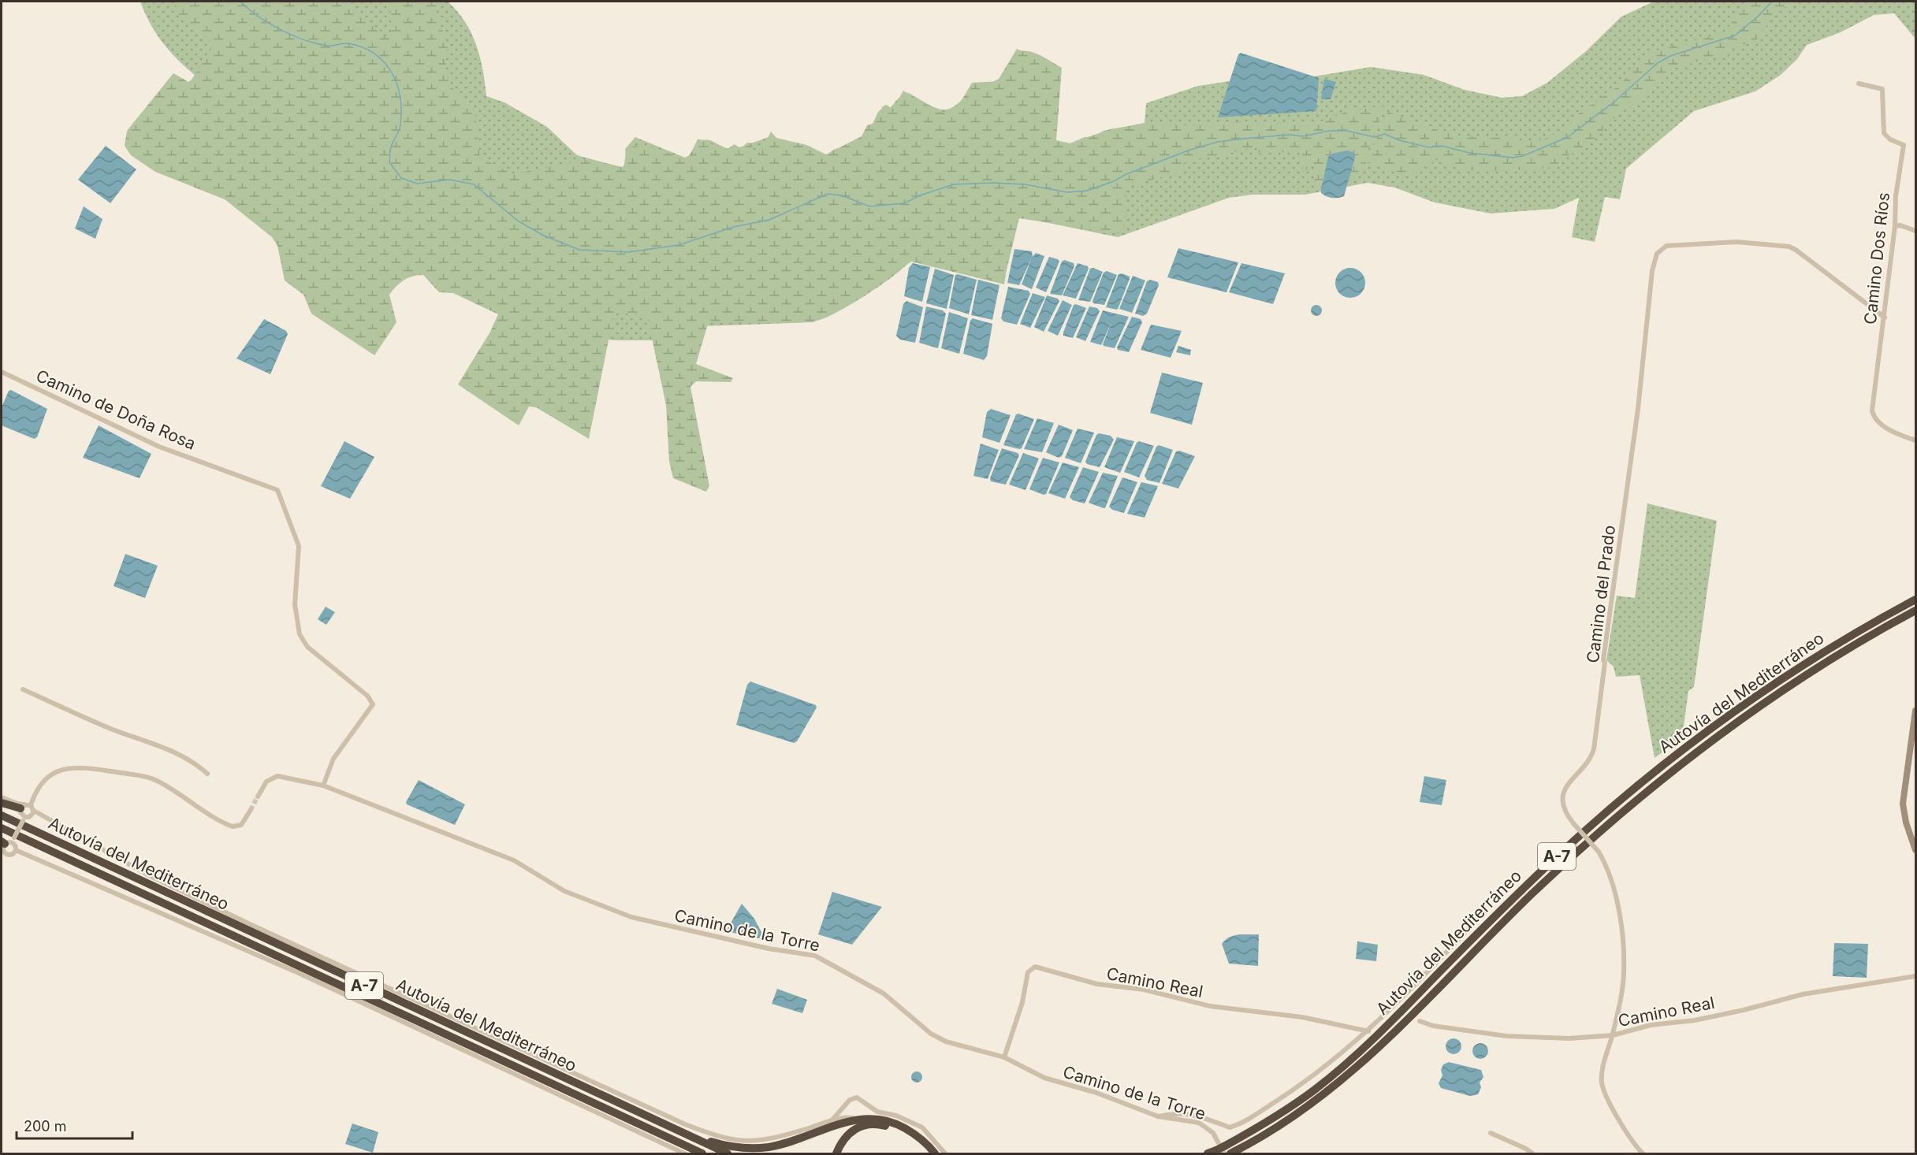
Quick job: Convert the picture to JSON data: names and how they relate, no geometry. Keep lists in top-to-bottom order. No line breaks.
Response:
{"streets":{"highway":["Autovía del Mediterráneo","A-7"],"street":["Camino Dos Ríos","Camino de Doña Rosa","Camino del Prado","Camino de la Torre","Camino Real"]},"crossings":[["Camino Dos Ríos","Camino del Prado"],["Camino de Doña Rosa","Camino de la Torre"],["Camino del Prado","Camino Real"],["Autovía del Mediterráneo","Camino de la Torre"],["Camino de la Torre","Camino Real"]],"scale_bar":"200 m"}
